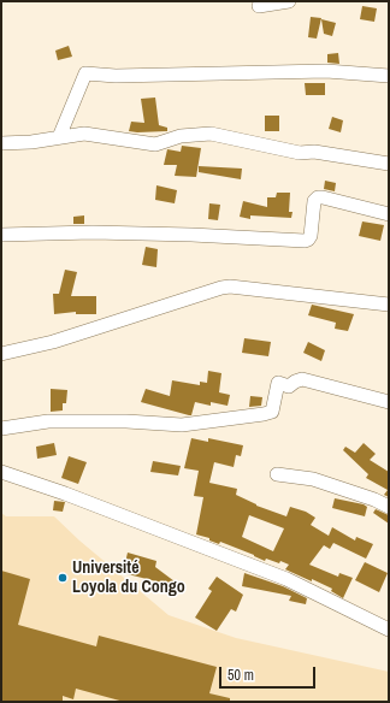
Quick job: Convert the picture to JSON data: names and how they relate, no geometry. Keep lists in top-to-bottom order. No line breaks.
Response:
{"places":["Université Loyola du Congo"],"scale_bar":"50 m"}
